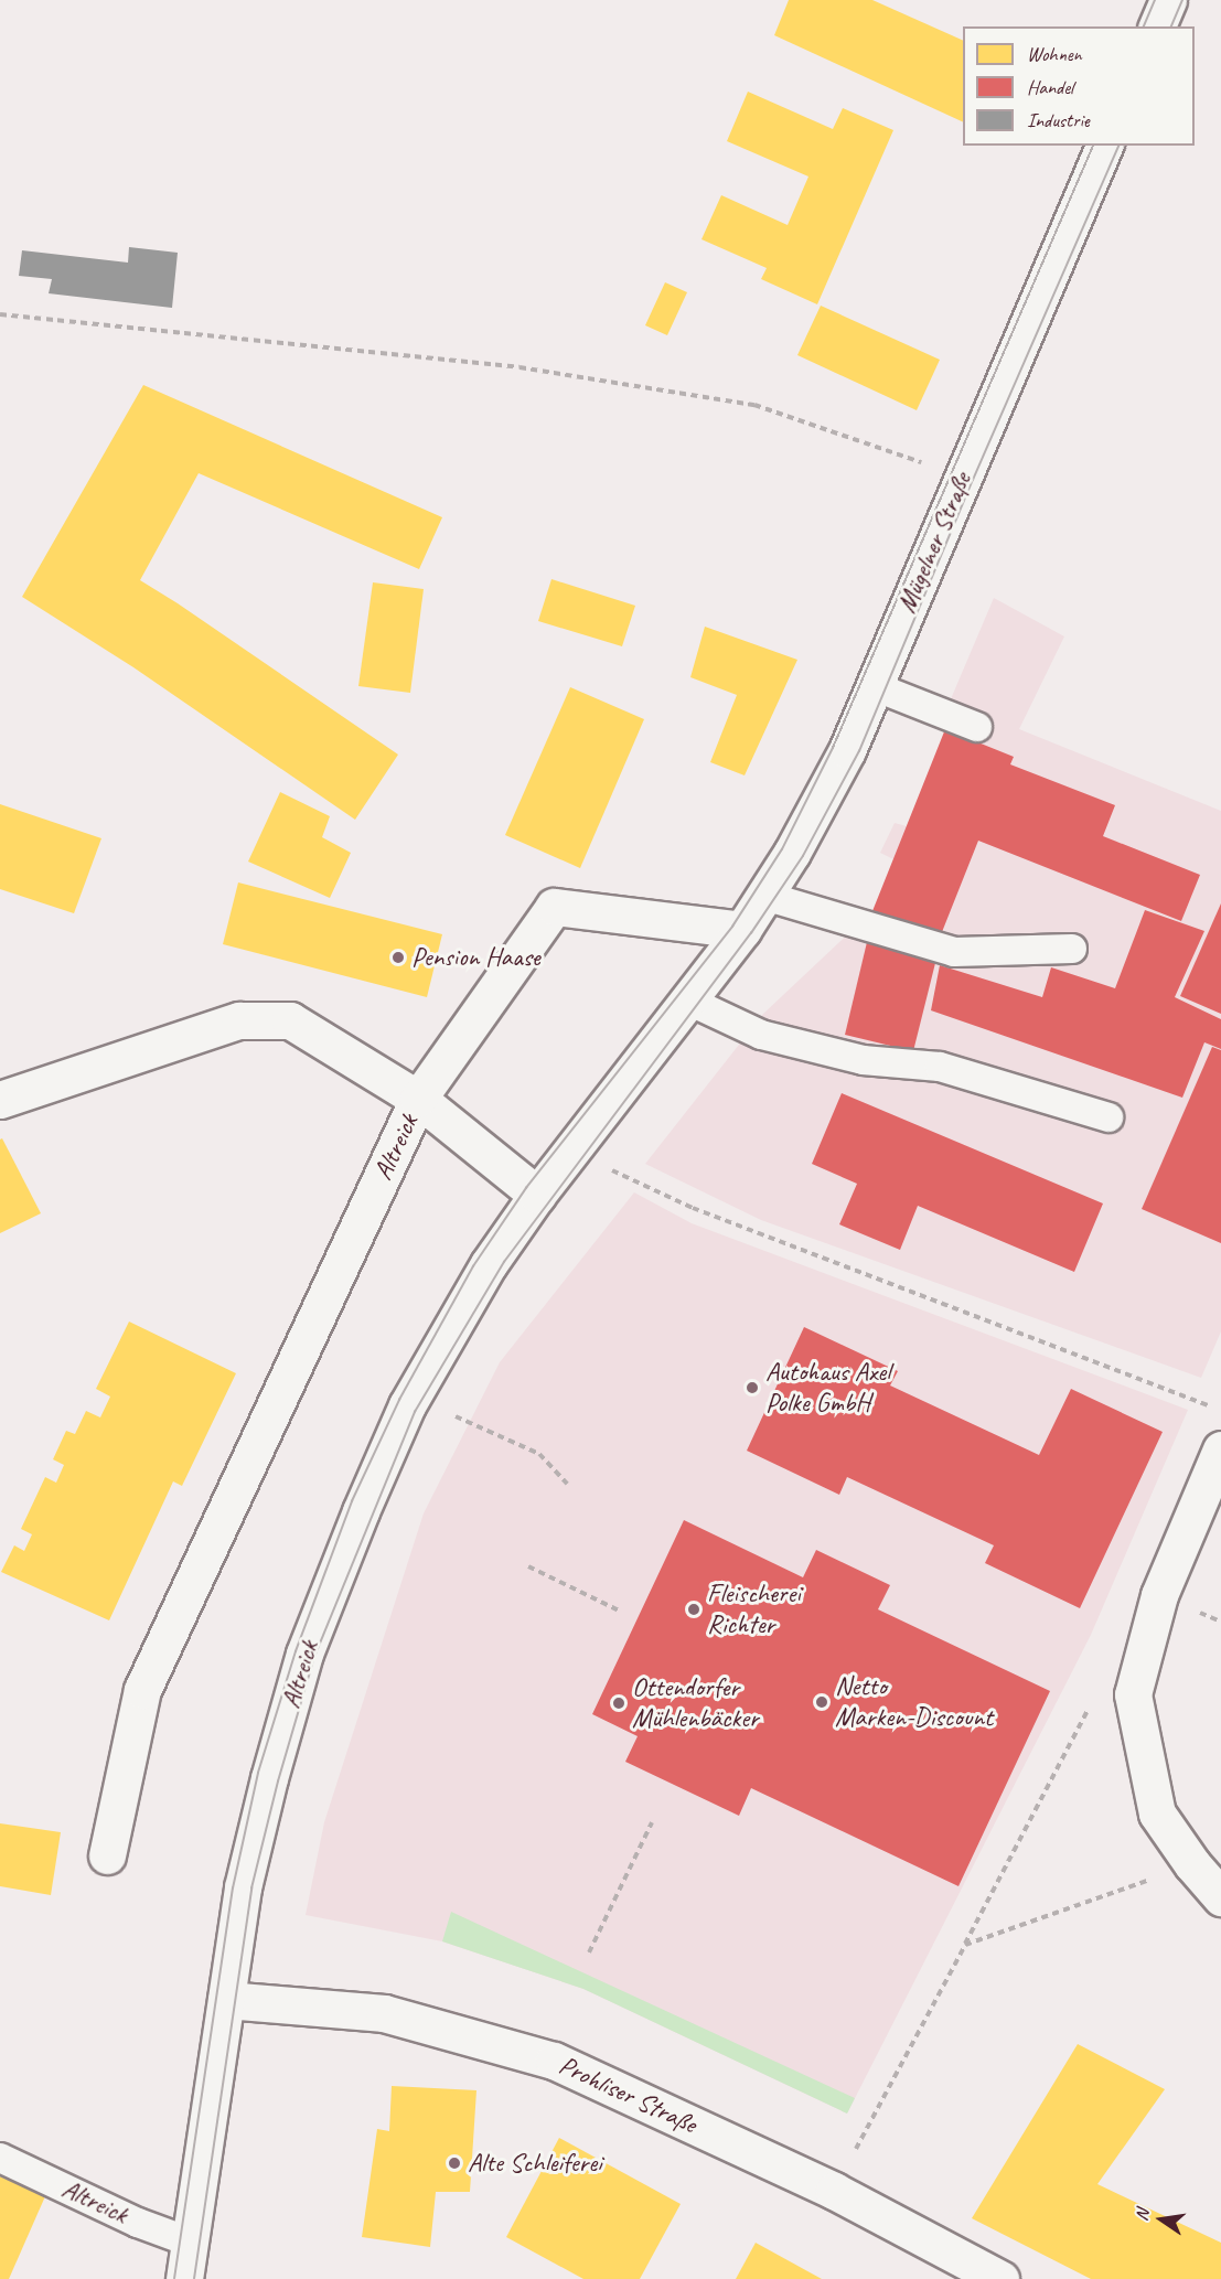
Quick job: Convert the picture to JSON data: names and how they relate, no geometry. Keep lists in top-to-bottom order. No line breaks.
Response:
{"streets":{"street":["Mügelner Straße","Altreick","Prohliser Straße"]},"crossings":[["Mügelner Straße","Altreick"],["Altreick","Prohliser Straße"]],"places":["Pension Haase","Autohaus Axel Polke GmbH","Fleischerei Richter","Netto Marken-Discount","Ottendorfer Mühlenbäcker","Alte Schleiferei"],"legend":["Wohnen","Handel","Industrie"],"north":"left"}
